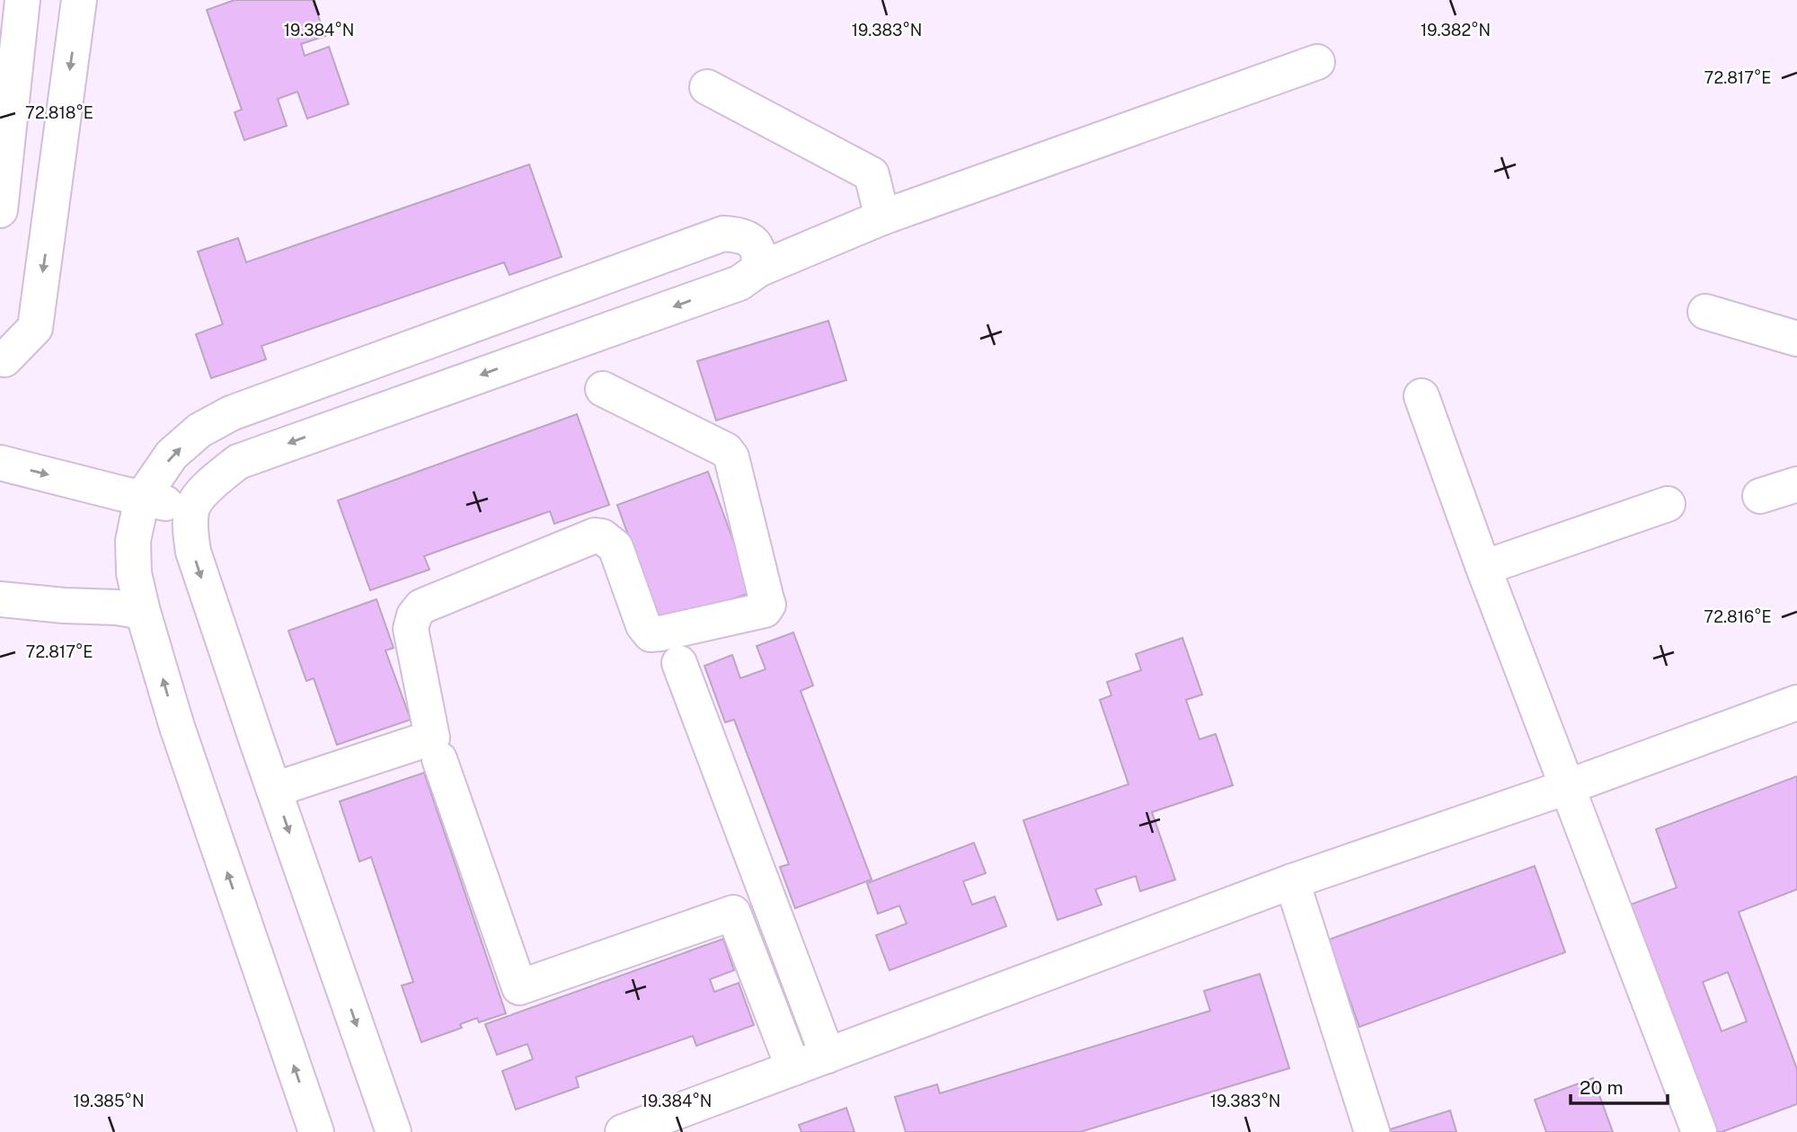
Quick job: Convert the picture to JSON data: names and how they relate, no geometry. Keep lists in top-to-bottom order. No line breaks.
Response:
{"scale_bar":"20 m","coordinates":["19.384°N","19.383°N","19.382°N","72.817°E","72.818°E","72.816°E","19.385°N"]}
